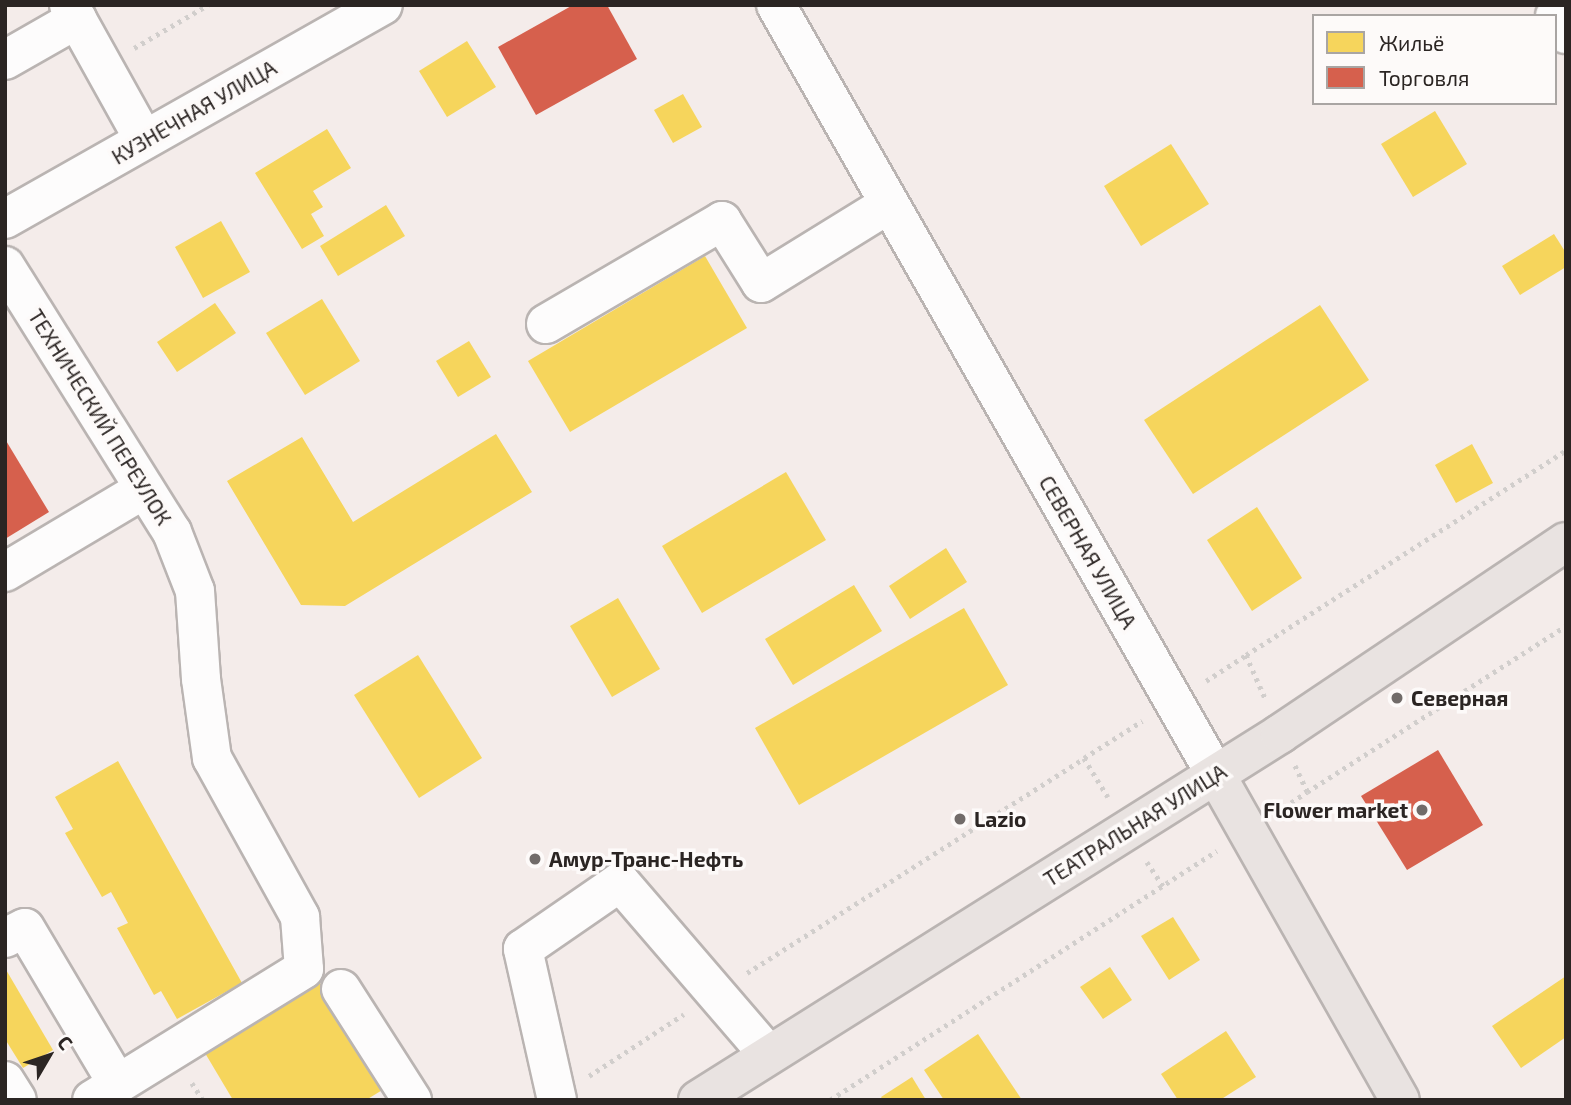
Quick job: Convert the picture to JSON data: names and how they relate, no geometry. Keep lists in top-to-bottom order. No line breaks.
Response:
{"streets":{"main road":["СЕВЕРНАЯ УЛИЦА","ТЕАТРАЛЬНАЯ УЛИЦА"],"street":["КУЗНЕЧНАЯ УЛИЦА","ТЕХНИЧЕСКИЙ ПЕРЕУЛОК"]},"crossings":[["СЕВЕРНАЯ УЛИЦА","ТЕАТРАЛЬНАЯ УЛИЦА"]],"places":["Северная","Flower market","Lazio","Амур-Транс-Нефть"],"legend":["Жильё","Торговля"],"north":"top right"}
